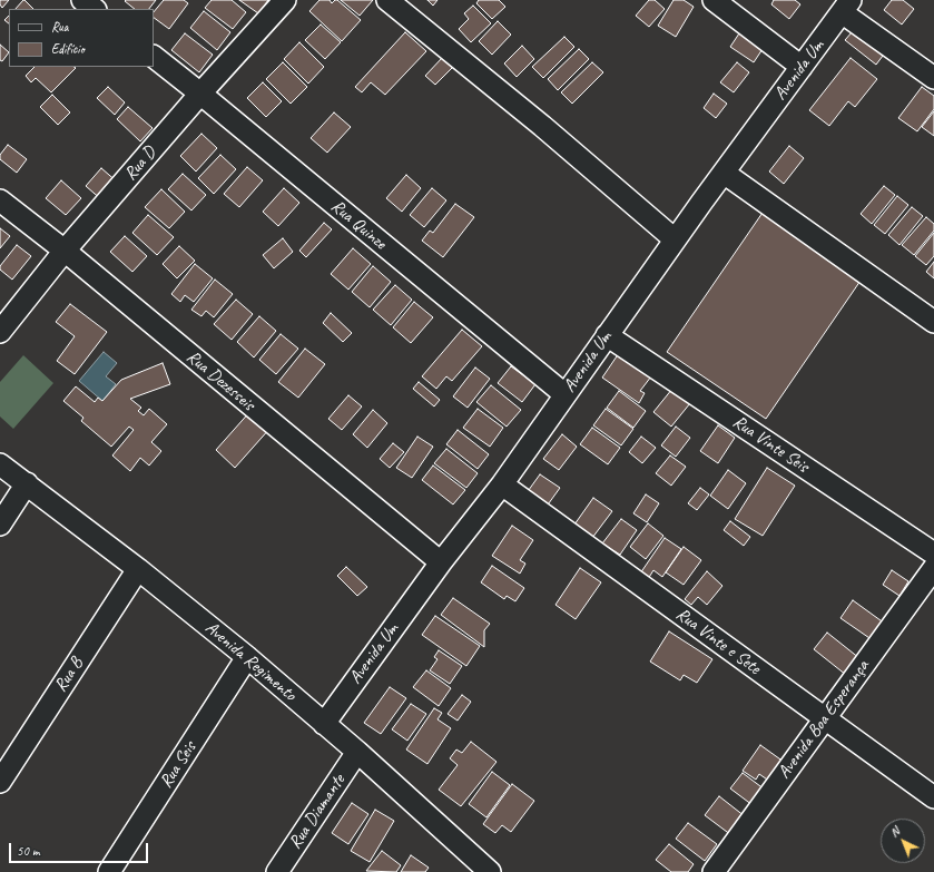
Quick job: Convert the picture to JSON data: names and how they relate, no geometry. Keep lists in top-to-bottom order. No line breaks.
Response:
{"streets":{"street":["Avenida Um","Rua D","Rua Quinze","Rua Dezesseis","Rua Vinte Seis","Rua Vinte e Sete","Avenida Regimento","Rua B","Avenida Boa Esperança","Rua Seis","Rua Diamante"]},"crossings":[["Avenida Um","Rua Quinze"],["Avenida Um","Rua Dezesseis"],["Avenida Um","Rua Vinte Seis"],["Avenida Um","Rua Vinte e Sete"],["Avenida Um","Avenida Regimento"],["Rua D","Rua Quinze"],["Rua D","Rua Dezesseis"],["Rua Vinte e Sete","Avenida Boa Esperança"],["Avenida Regimento","Rua B"],["Avenida Regimento","Rua Seis"],["Avenida Regimento","Rua Diamante"]],"legend":["Rua","Edifício"],"scale_bar":"50 m","north":"top left"}
